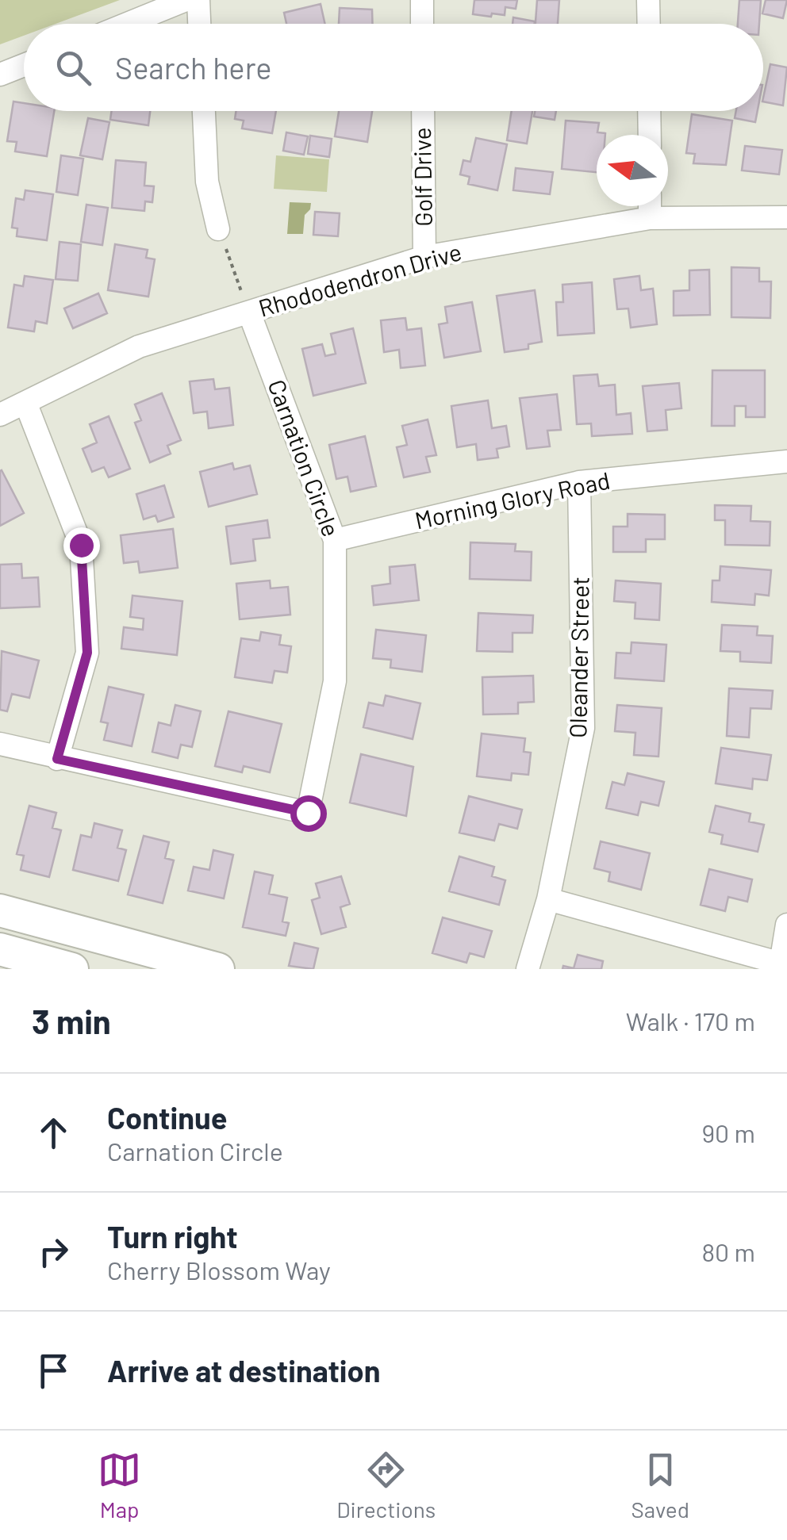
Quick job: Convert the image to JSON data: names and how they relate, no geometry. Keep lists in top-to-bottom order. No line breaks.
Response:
{"streets":{"street":["Golf Drive","Rhododendron Drive","Carnation Circle","Morning Glory Road","Oleander Street"]},"crossings":[["Golf Drive","Rhododendron Drive"],["Rhododendron Drive","Carnation Circle"],["Carnation Circle","Morning Glory Road"],["Morning Glory Road","Oleander Street"]],"north":"left","page":{"search":"Search here","heading":["3 min","Walk · 170 m"],"list":[["Continue","Carnation Circle","90 m"],["Turn right","Cherry Blossom Way","80 m"],"Arrive at destination"],"nav":["Map","Directions","Saved"]}}
